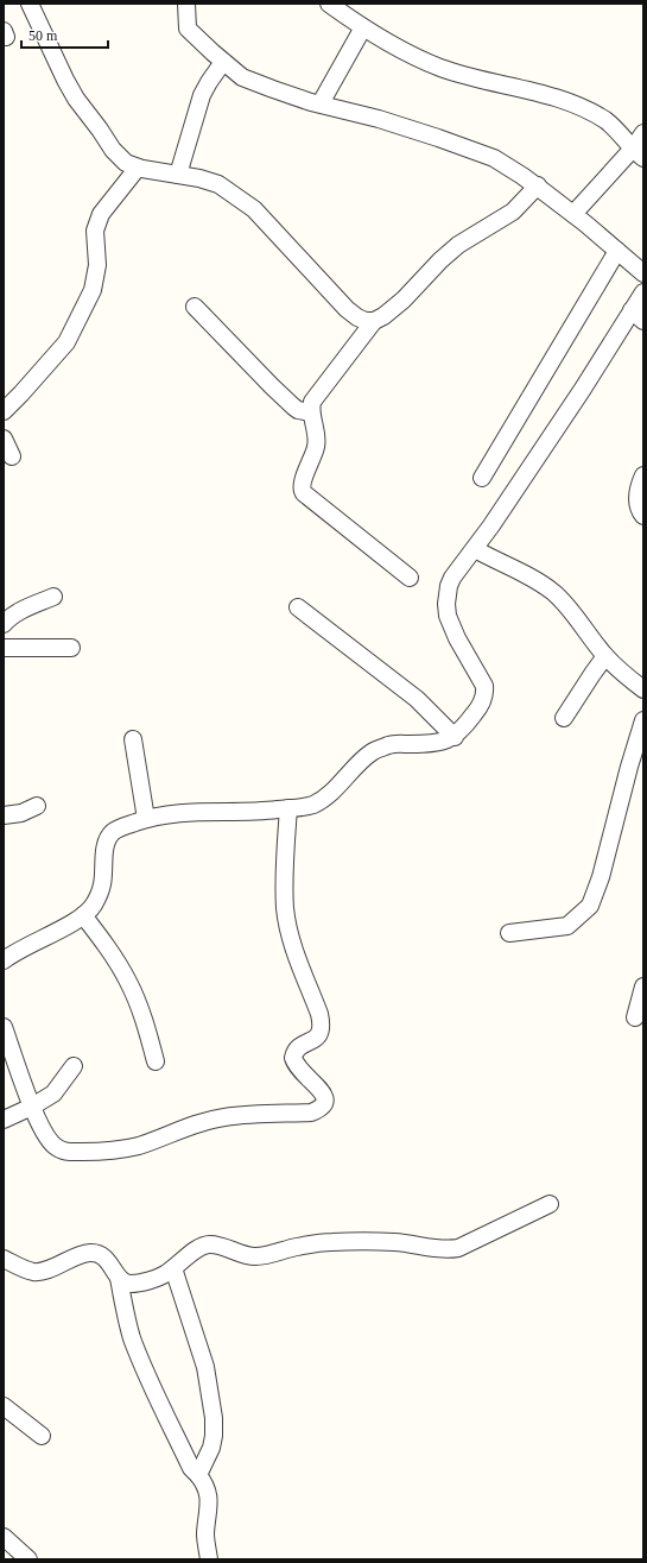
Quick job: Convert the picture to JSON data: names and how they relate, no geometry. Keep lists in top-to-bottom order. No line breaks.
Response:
{"scale_bar":"50 m"}
